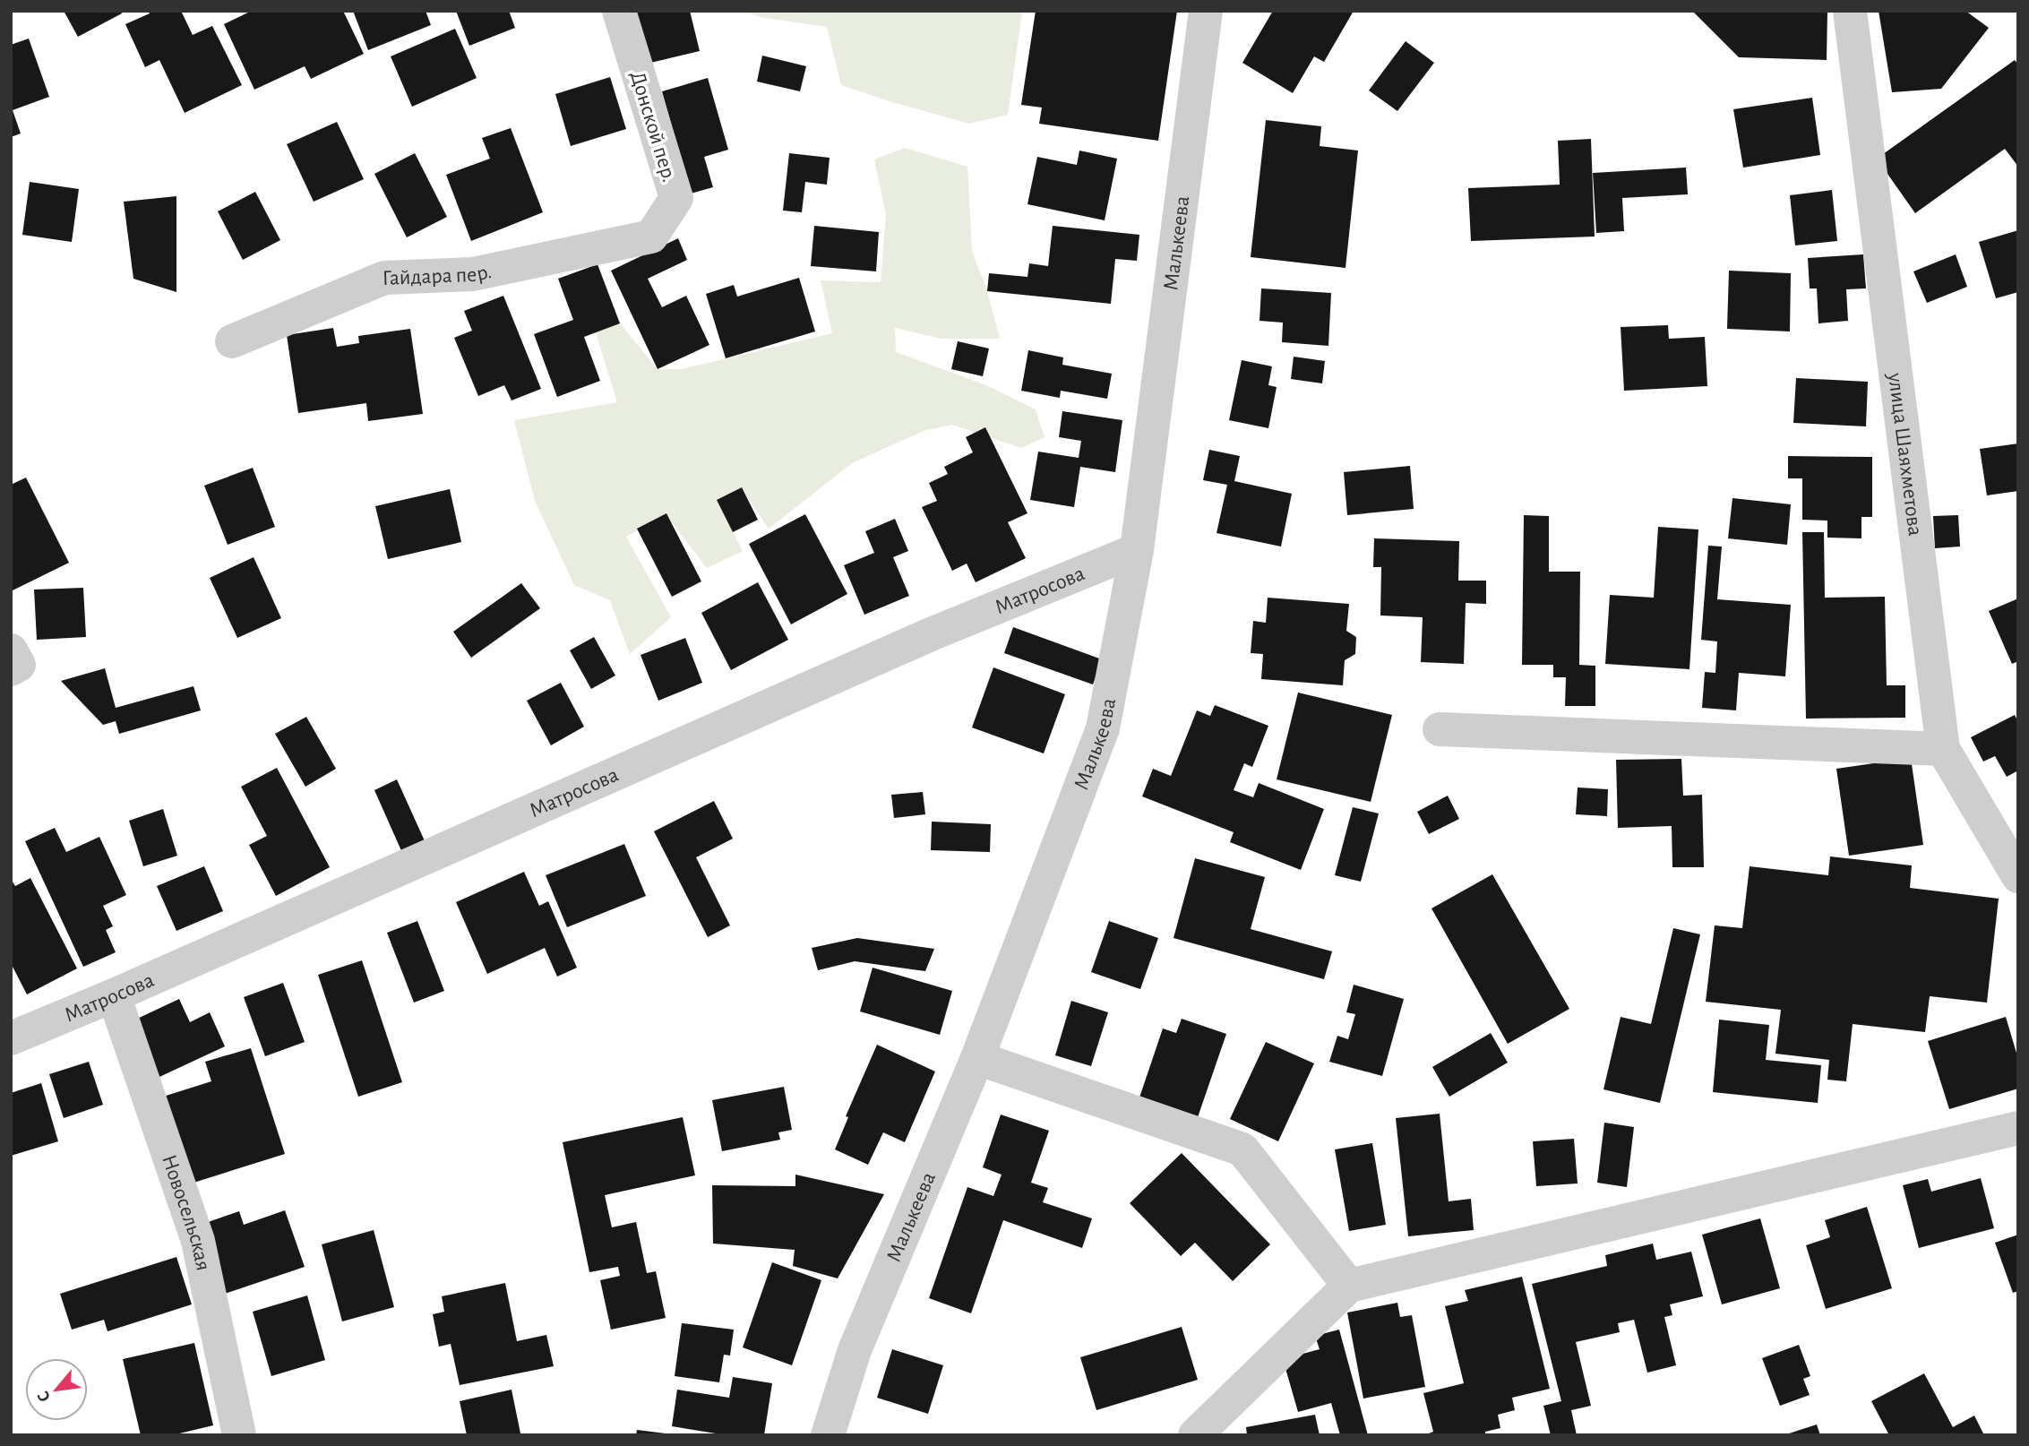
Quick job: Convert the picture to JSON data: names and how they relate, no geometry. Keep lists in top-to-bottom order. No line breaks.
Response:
{"streets":{"street":["Донской пер.","Малькеева","Гайдара пер.","улица Шаяхметова","Матросова","Новосельская"]},"crossings":[["Донской пер.","Гайдара пер."],["Малькеева","Матросова"],["Матросова","Новосельская"]],"north":"bottom left"}
